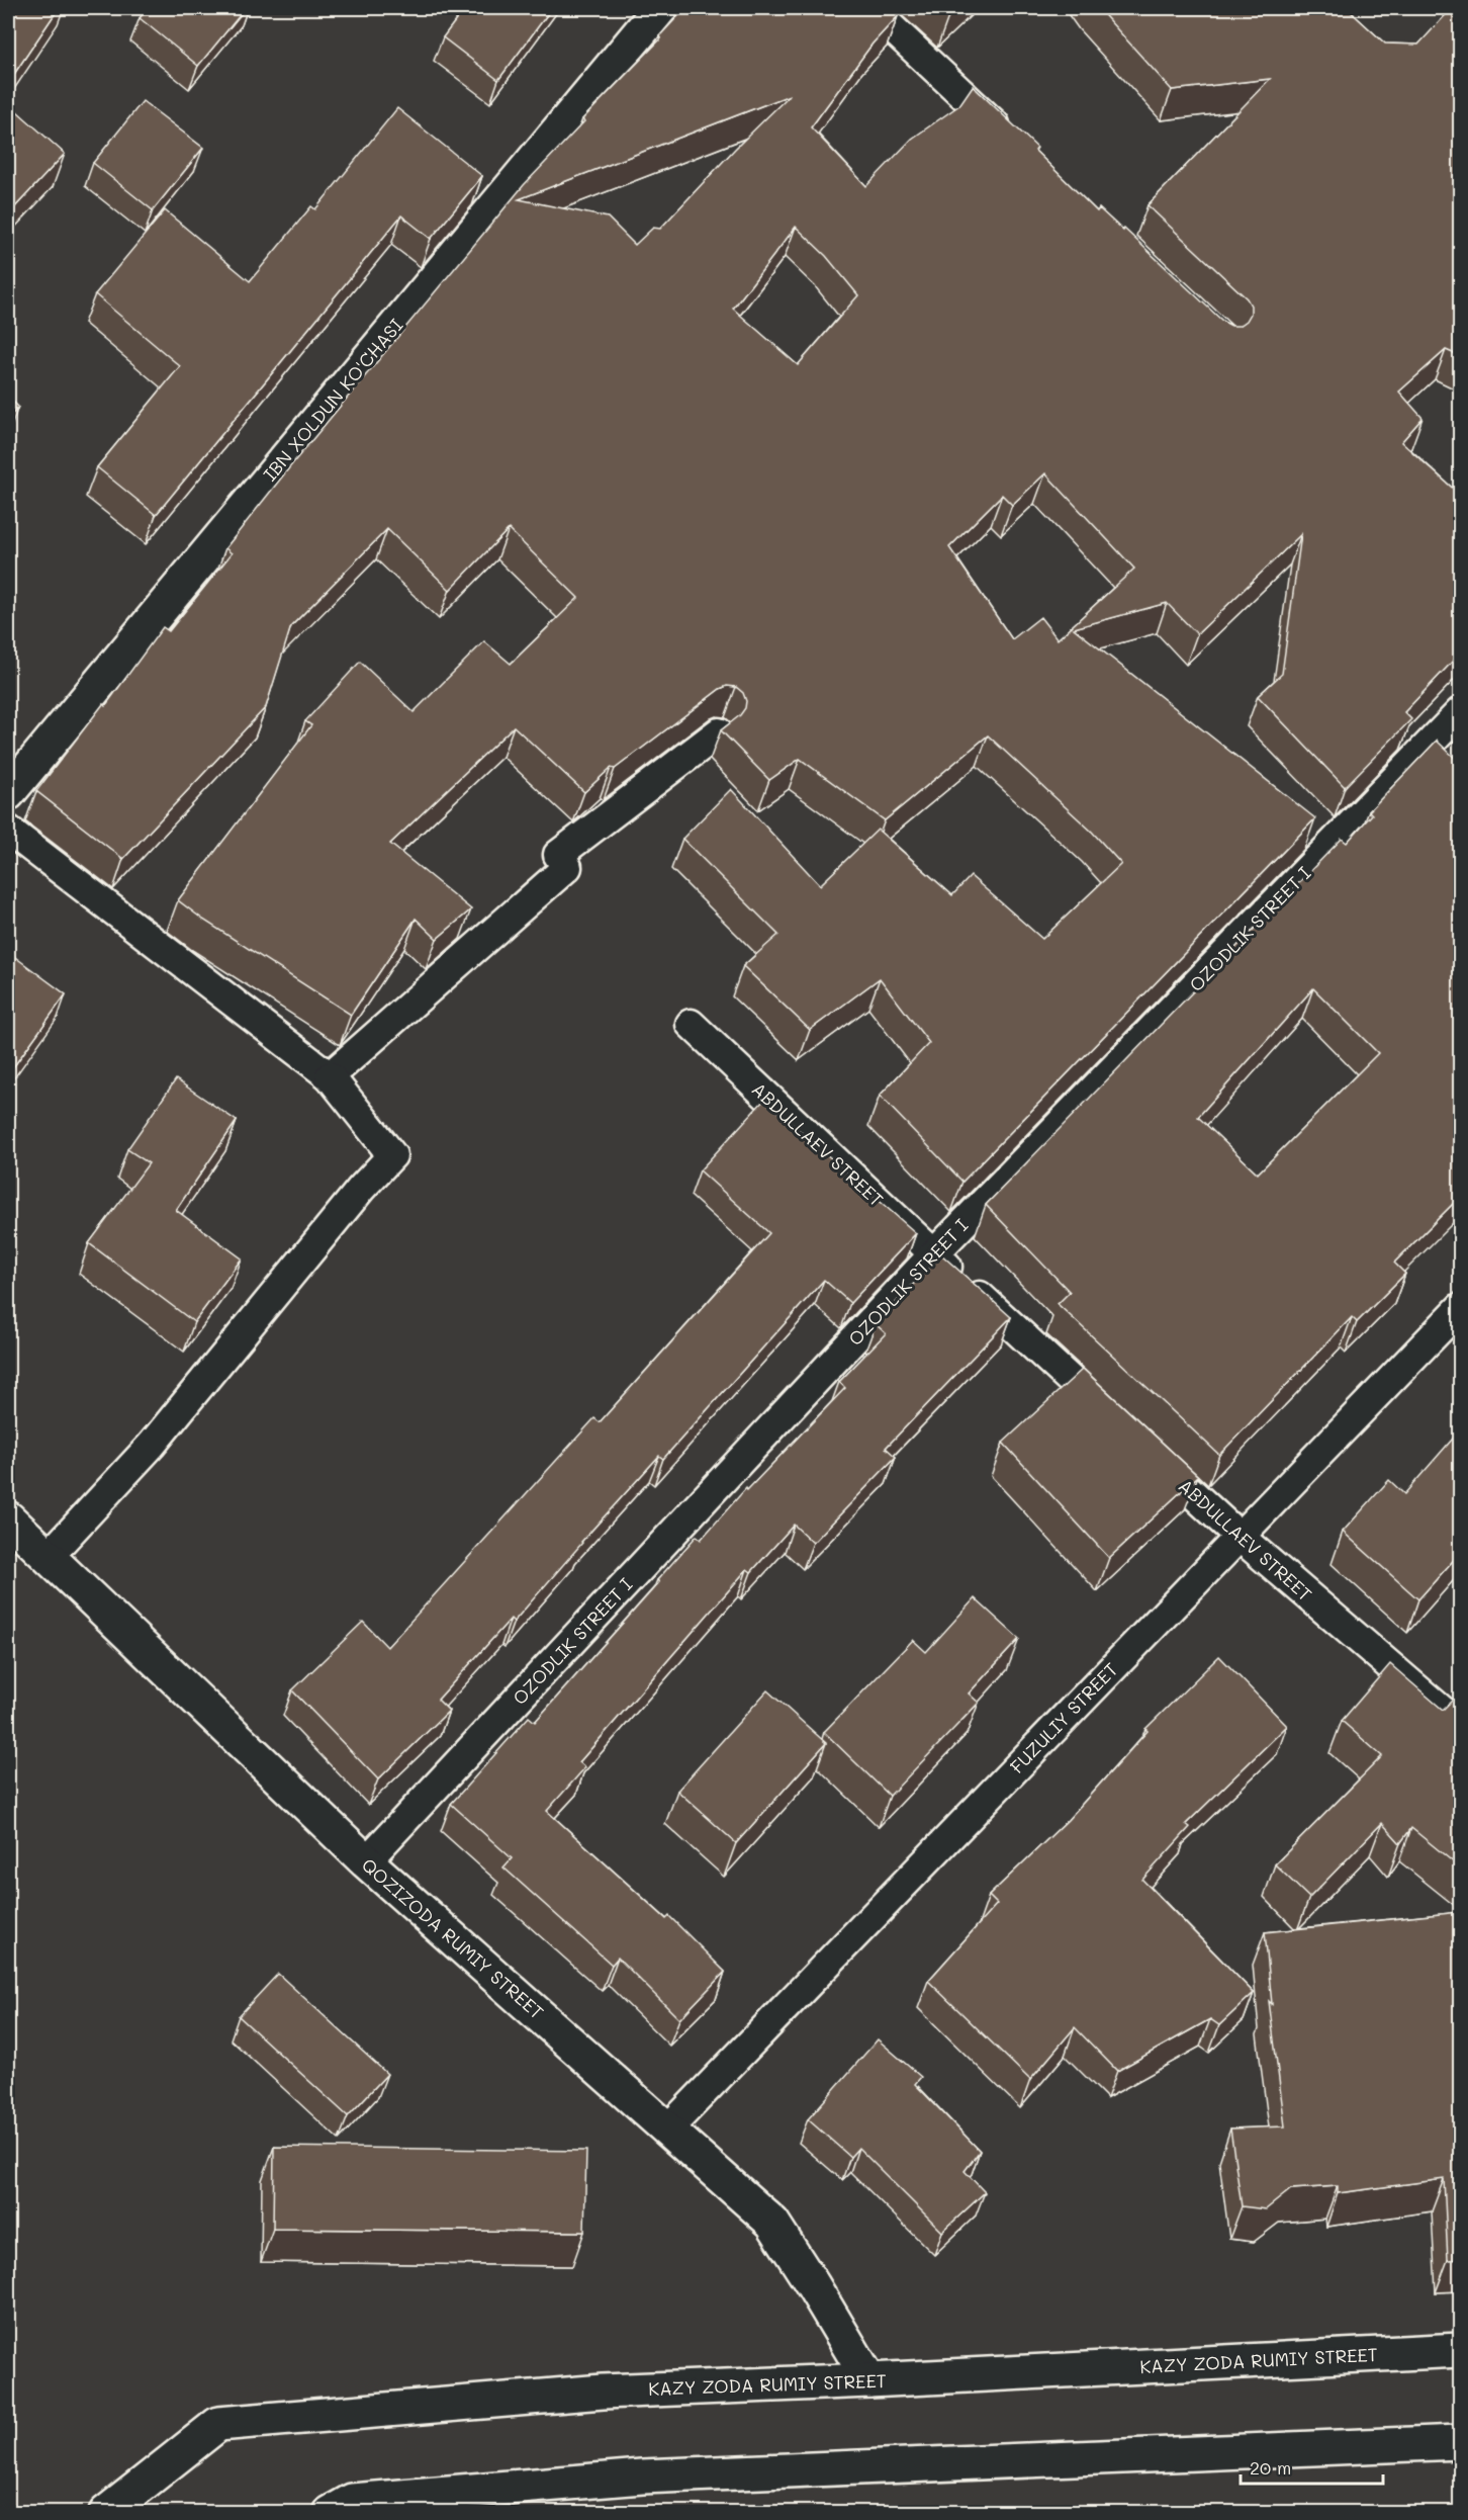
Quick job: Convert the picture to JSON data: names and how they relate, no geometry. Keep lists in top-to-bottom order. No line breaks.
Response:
{"streets":{"street":["IBN XOLDUN KO'CHASI","QOZIZODA RUMIY STREET","KAZY ZODA RUMIY STREET"],"lane":["OZODLIK STREET I","ABDULLAEV STREET","FUZULIY STREET"]},"crossings":[["OZODLIK STREET I","ABDULLAEV STREET"],["OZODLIK STREET I","QOZIZODA RUMIY STREET"],["ABDULLAEV STREET","FUZULIY STREET"],["FUZULIY STREET","QOZIZODA RUMIY STREET"],["QOZIZODA RUMIY STREET","KAZY ZODA RUMIY STREET"]],"scale_bar":"20 m"}
